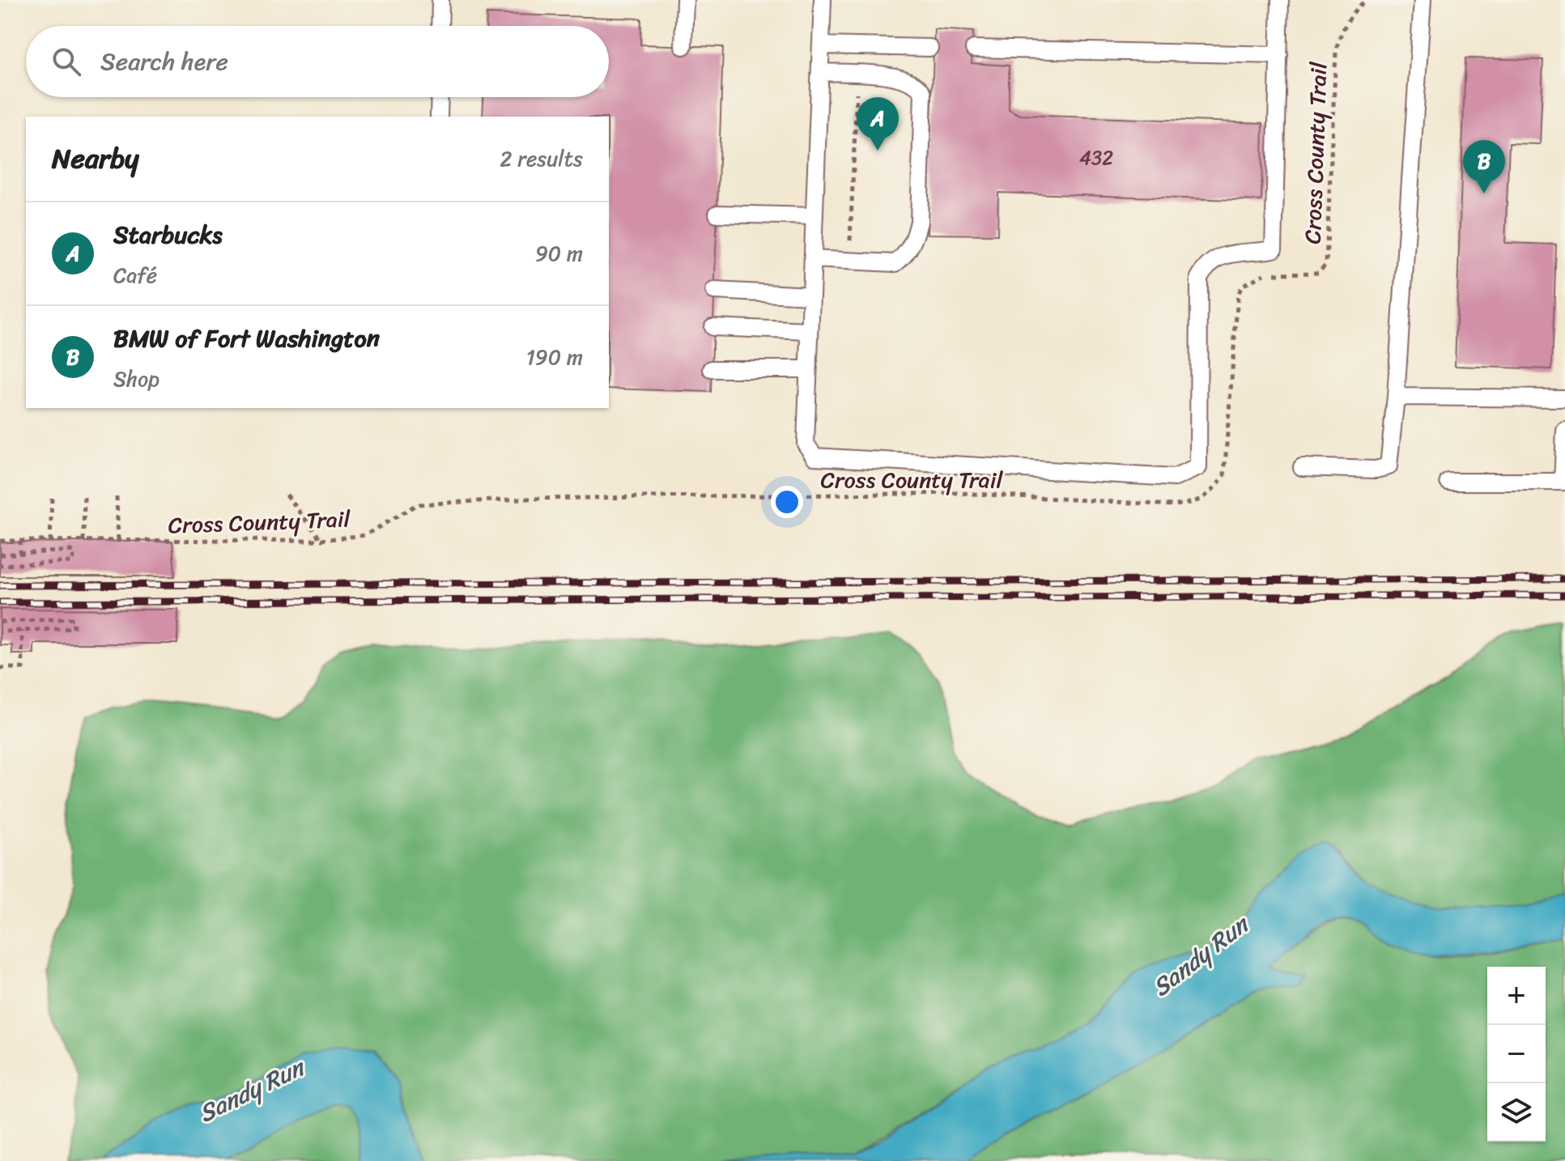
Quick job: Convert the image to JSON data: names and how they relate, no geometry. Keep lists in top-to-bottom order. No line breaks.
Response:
{"streets":{"path":["Cross County Trail"]},"water":["Sandy Run"],"house_numbers":["432"],"page":{"search":"Search here","pins":["A","B"],"heading":["Nearby","2 results"],"list":[{"mark":"A","name":"Starbucks","note":"Café","value":"90 m"},{"mark":"B","name":"BMW of Fort Washington","note":"Shop","value":"190 m"}],"map_buttons":["+","−"]}}
